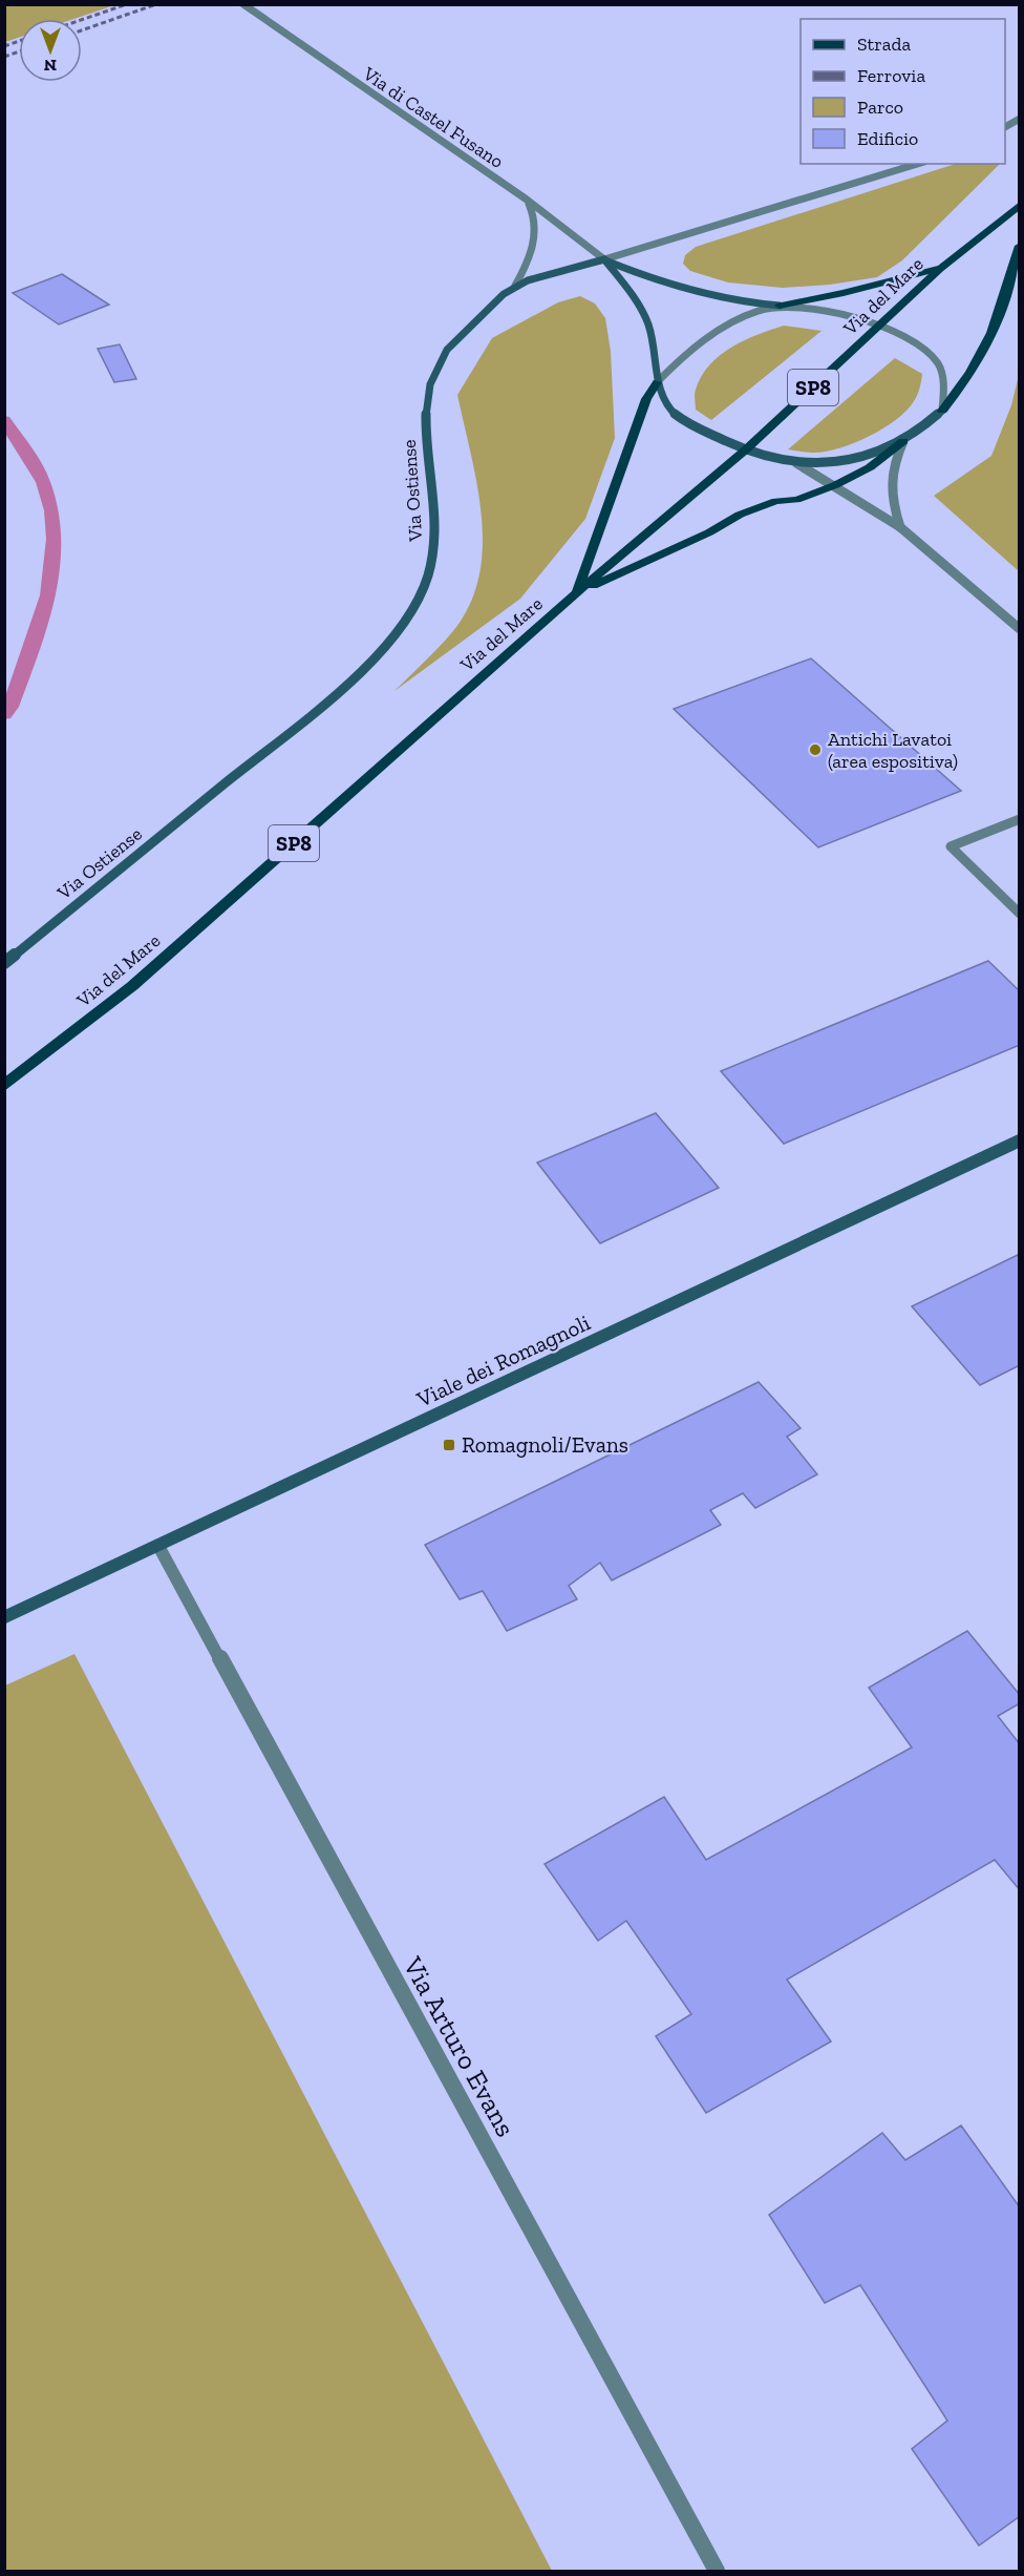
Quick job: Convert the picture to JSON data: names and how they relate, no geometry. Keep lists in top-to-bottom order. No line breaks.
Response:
{"streets":{"main road":["Via del Mare","SP8","Via Ostiense","Viale dei Romagnoli"],"street":["Via di Castel Fusano","Via Arturo Evans"]},"crossings":[["Via di Castel Fusano","Via Ostiense"],["Viale dei Romagnoli","Via Arturo Evans"]],"places":{"other":["Antichi Lavatoi (area espositiva)"],"transit":["Romagnoli/Evans"]},"legend":["Strada","Ferrovia","Parco","Edificio"],"north":"bottom"}
